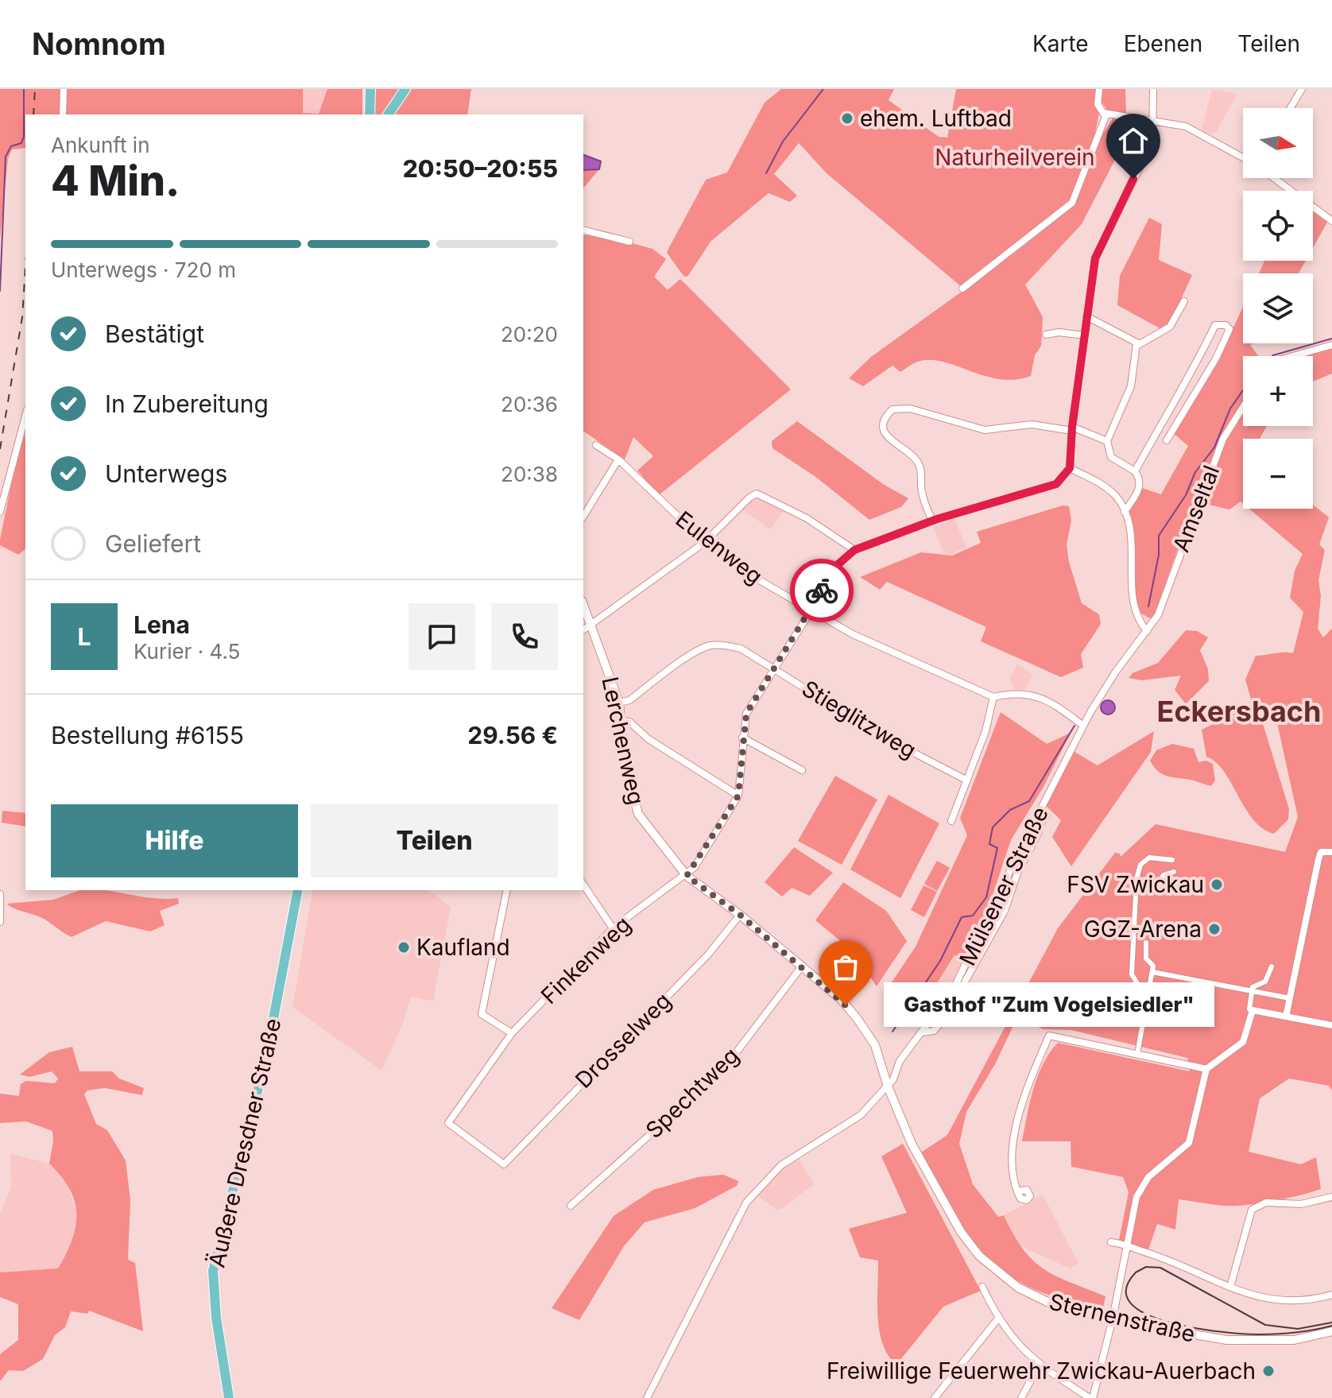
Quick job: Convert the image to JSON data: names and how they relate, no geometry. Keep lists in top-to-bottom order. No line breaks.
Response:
{"streets":{"main road":["Äußere Dresdner Straße"],"street":["Amseltal","Eulenweg","Stieglitzweg","Lerchenweg","Mülsener Straße","Finkenweg","Drosselweg","Spechtweg","Sternenstraße"]},"crossings":[["Amseltal","Mülsener Straße"],["Eulenweg","Finkenweg"],["Stieglitzweg","Lerchenweg"],["Stieglitzweg","Finkenweg"],["Lerchenweg","Mülsener Straße"],["Lerchenweg","Finkenweg"],["Lerchenweg","Drosselweg"],["Lerchenweg","Spechtweg"],["Lerchenweg","Sternenstraße"],["Mülsener Straße","Sternenstraße"],["Finkenweg","Drosselweg"]],"districts":["Eckersbach"],"parks":["Naturheilverein"],"places":["ehem. Luftbad","FSV Zwickau","GGZ-Arena","Kaufland","Gasthof \"Zum Vogelsiedler\"","Freiwillige Feuerwehr Zwickau-Auerbach"],"north":"right","page":{"header":"Nomnom","nav":["Karte","Ebenen","Teilen"],"map_buttons":["+","−"],"heading":["4 Min.","Ankunft in","20:50–20:55"],"panel":["Lena","Kurier · 4.5","Bestellung #6155","29.56 €"],"bar":"Unterwegs · 720 m","list":[["Bestätigt","20:20"],["In Zubereitung","20:36"],["Unterwegs","20:38"],"Geliefert"],"round":"L","buttons":["Hilfe","Teilen"],"bubble":"Gasthof \"Zum Vogelsiedler\""}}
